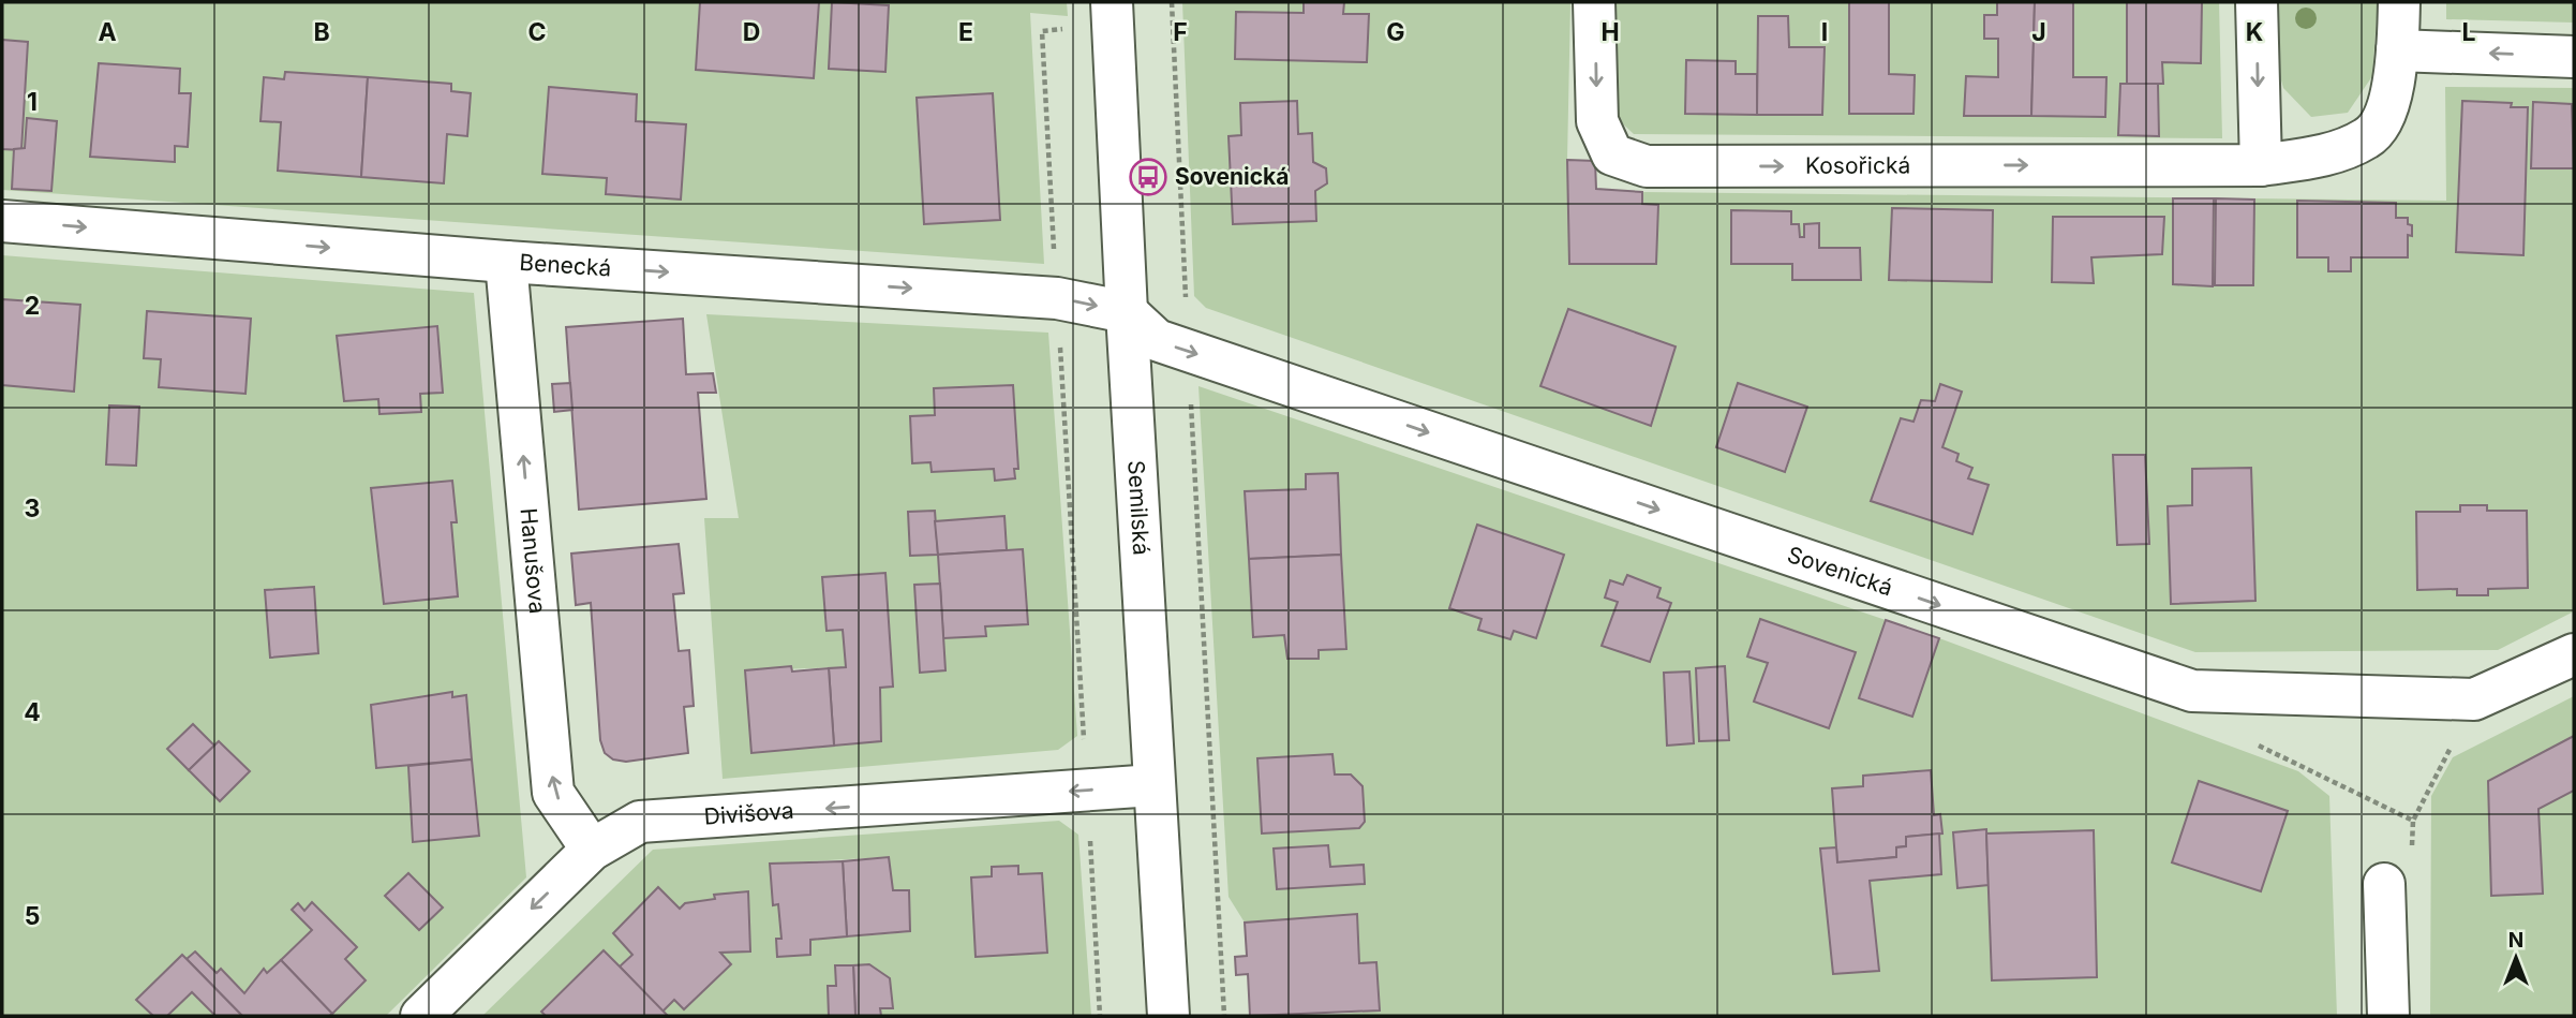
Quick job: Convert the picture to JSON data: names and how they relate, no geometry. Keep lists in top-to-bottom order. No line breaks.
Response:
{"streets":{"street":["Kosořická","Benecká","Semilská","Hanušova","Sovenická","Divišova"]},"crossings":[["Benecká","Semilská"],["Benecká","Hanušova"],["Benecká","Sovenická"],["Semilská","Sovenická"],["Semilská","Divišova"],["Hanušova","Divišova"]],"one_way":["Kosořická","Benecká","Hanušova","Sovenická","Divišova"],"places":{"bus stop":["Sovenická"]},"north":"top","grid":{"columns":["A","B","C","D","E","F","G","H","I","J","K","L"],"rows":["1","2","3","4","5"]}}
